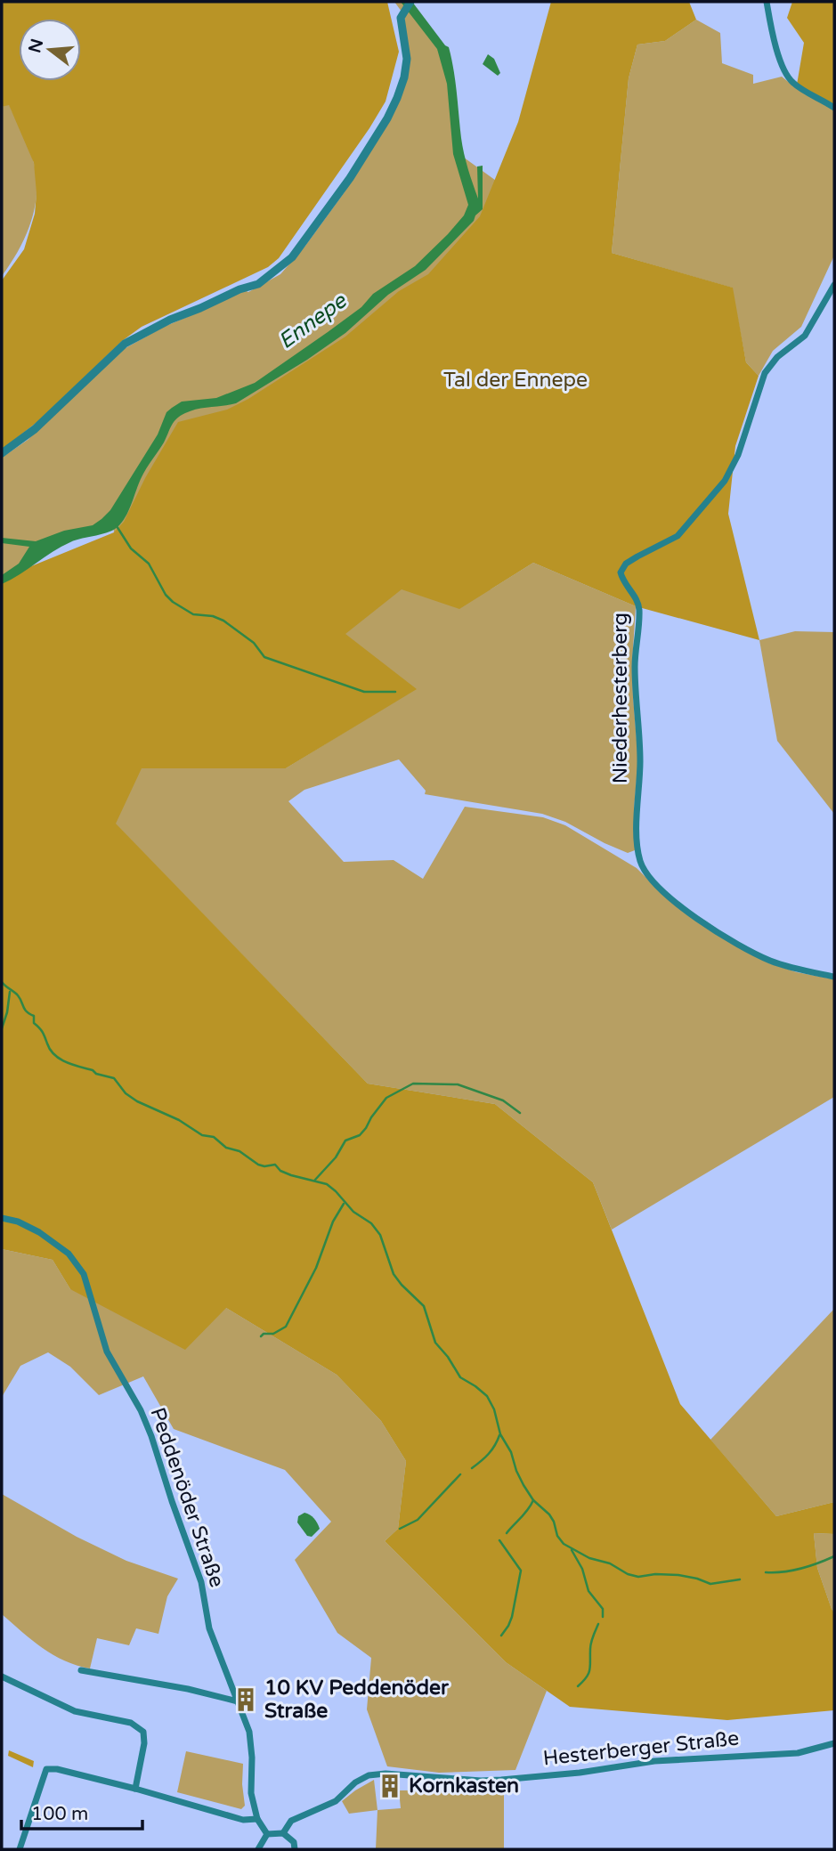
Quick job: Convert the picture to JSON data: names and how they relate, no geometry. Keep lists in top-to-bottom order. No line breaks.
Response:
{"streets":{"street":["Niederhesterberg","Peddenöder Straße","Hesterberger Straße"]},"water":["Ennepe"],"parks":["Tal der Ennepe"],"places":{"building":["10 KV Peddenöder Straße","Kornkasten"]},"scale_bar":"100 m","north":"left"}
